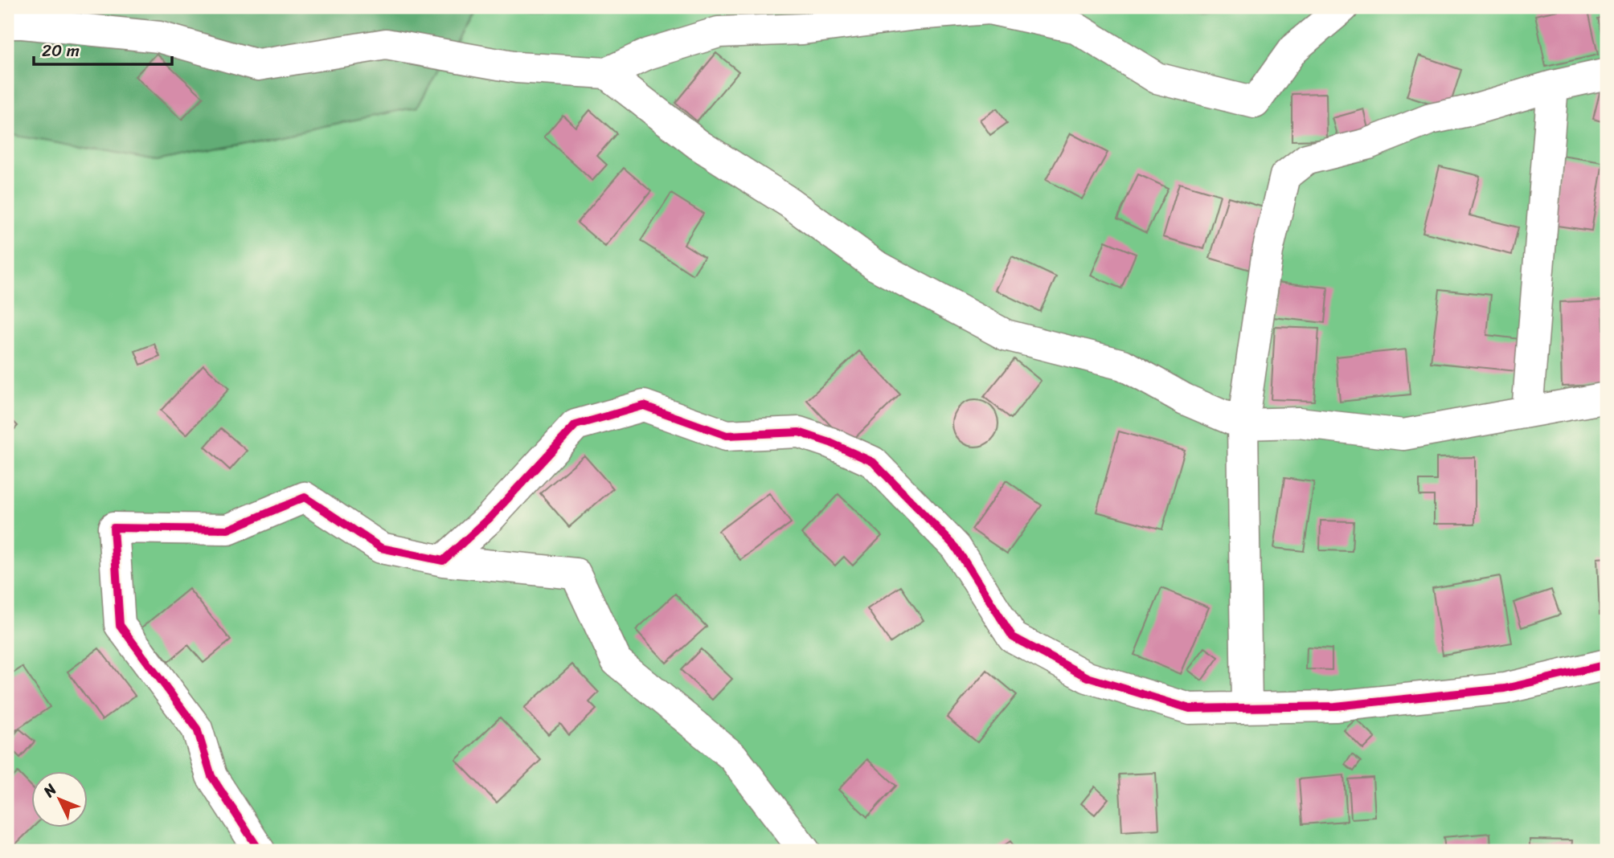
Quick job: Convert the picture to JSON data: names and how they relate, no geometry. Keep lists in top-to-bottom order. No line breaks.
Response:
{"scale_bar":"20 m","north":"top left"}
